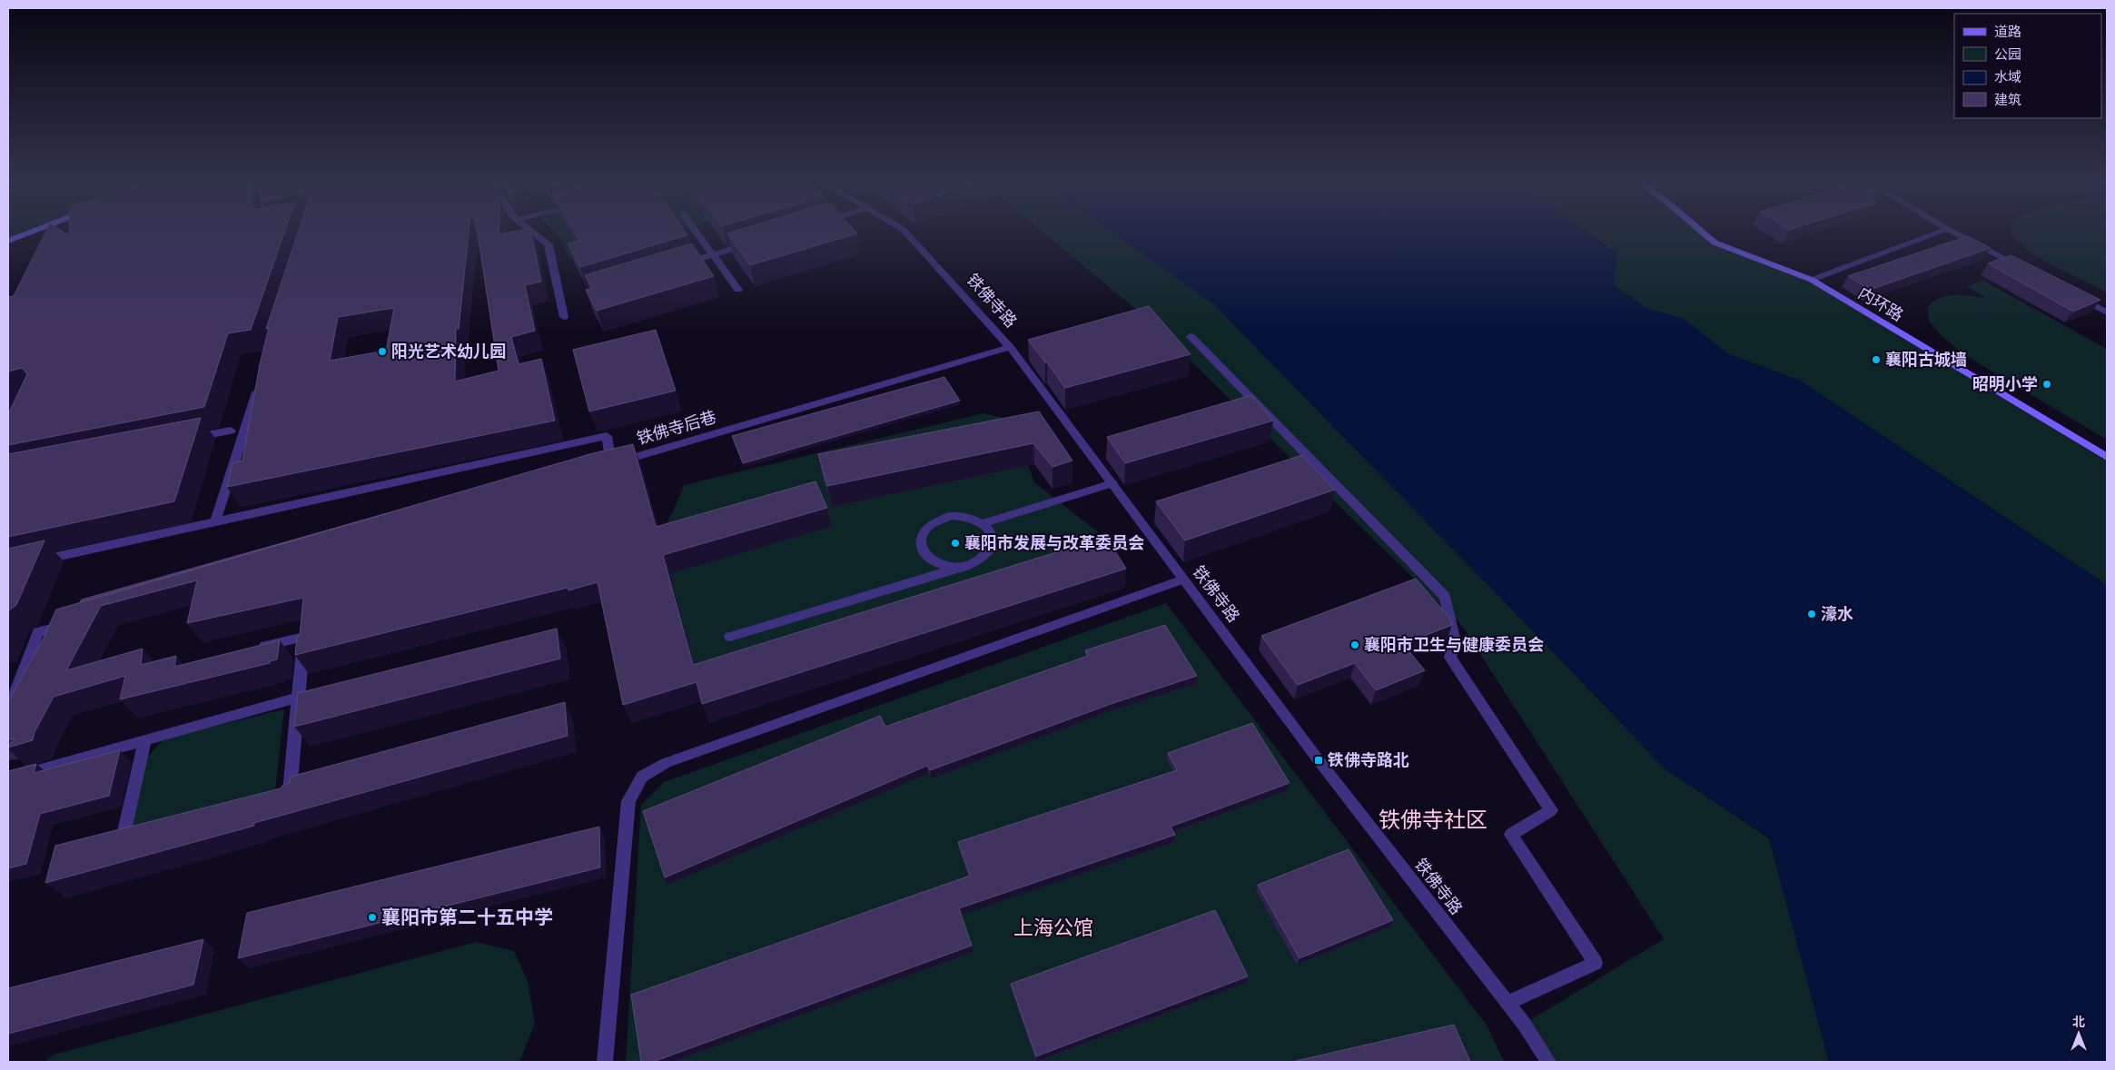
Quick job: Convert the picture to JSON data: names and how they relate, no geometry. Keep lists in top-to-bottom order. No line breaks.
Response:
{"streets":{"street":["铁佛寺路","内环路","铁佛寺后巷"]},"crossings":[["铁佛寺路","铁佛寺后巷"]],"districts":["铁佛寺社区","上海公馆"],"places":{"other":["阳光艺术幼儿园","襄阳古城墙","昭明小学","襄阳市发展与改革委员会","濠水","襄阳市卫生与健康委员会","襄阳市第二十五中学"],"transit":["铁佛寺路北"]},"legend":["道路","公园","水域","建筑"],"north":"top"}
